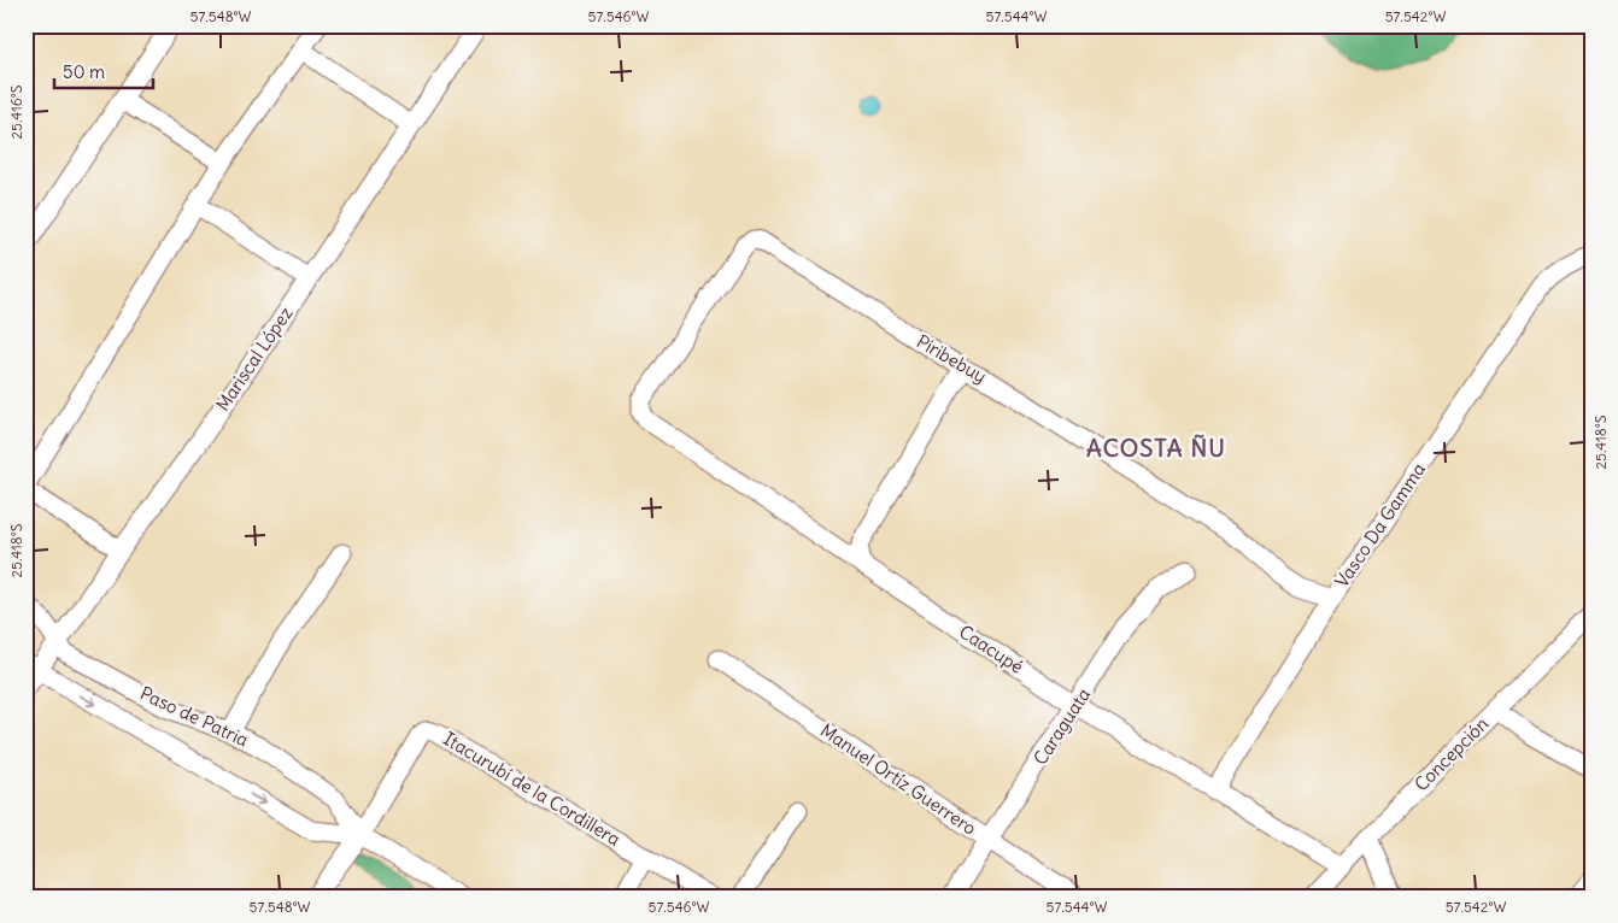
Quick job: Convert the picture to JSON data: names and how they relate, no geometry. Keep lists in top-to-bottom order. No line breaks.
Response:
{"streets":{"street":["Mariscal López","Piribebuy","Vasco Da Gamma","Caacupé","Paso de Patria","Caraguata","Concepción","Manuel Ortíz Guerrero","Itacurubí de la Cordillera"]},"crossings":[["Mariscal López","Paso de Patria"],["Piribebuy","Vasco Da Gamma"],["Piribebuy","Caacupé"],["Vasco Da Gamma","Caacupé"],["Caacupé","Caraguata"],["Caacupé","Concepción"],["Paso de Patria","Itacurubí de la Cordillera"],["Caraguata","Manuel Ortíz Guerrero"]],"districts":["ACOSTA ÑU"],"scale_bar":"50 m","coordinates":["57.548°W","57.546°W","57.544°W","57.542°W","25.416°S","25.418°S"]}
